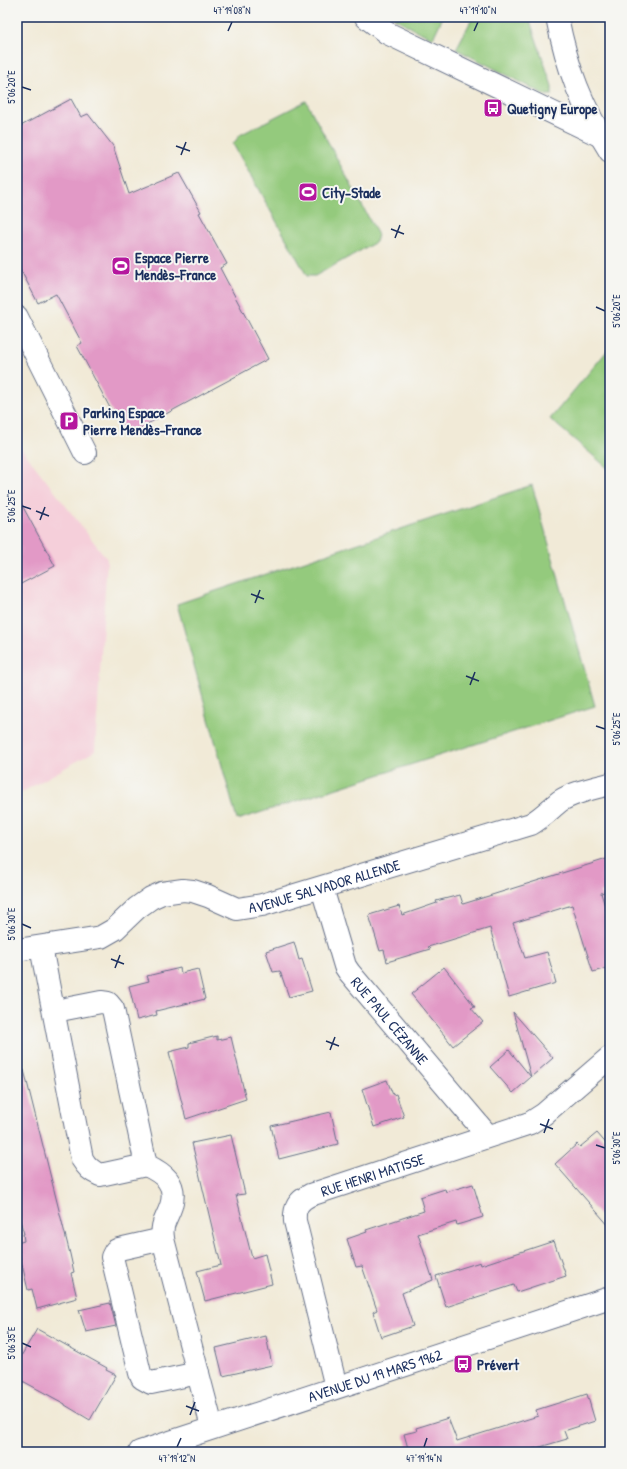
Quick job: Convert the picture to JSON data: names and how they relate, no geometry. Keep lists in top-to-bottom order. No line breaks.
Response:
{"streets":{"street":["AVENUE SALVADOR ALLENDE","RUE PAUL CÉZANNE","RUE HENRI MATISSE","AVENUE DU 19 MARS 1962"]},"crossings":[["AVENUE SALVADOR ALLENDE","RUE PAUL CÉZANNE"],["RUE PAUL CÉZANNE","RUE HENRI MATISSE"],["RUE HENRI MATISSE","AVENUE DU 19 MARS 1962"]],"places":{"bus stop":["Quetigny Europe","Prévert"],"sports":["City-Stade","Espace Pierre Mendès-France"],"parking":["Parking Espace Pierre Mendès-France"]},"coordinates":["47°19'08\"N","47°19'10\"N","5°06'20\"E","5°06'25\"E","5°06'30\"E","5°06'35\"E","47°19'12\"N","47°19'14\"N"]}
